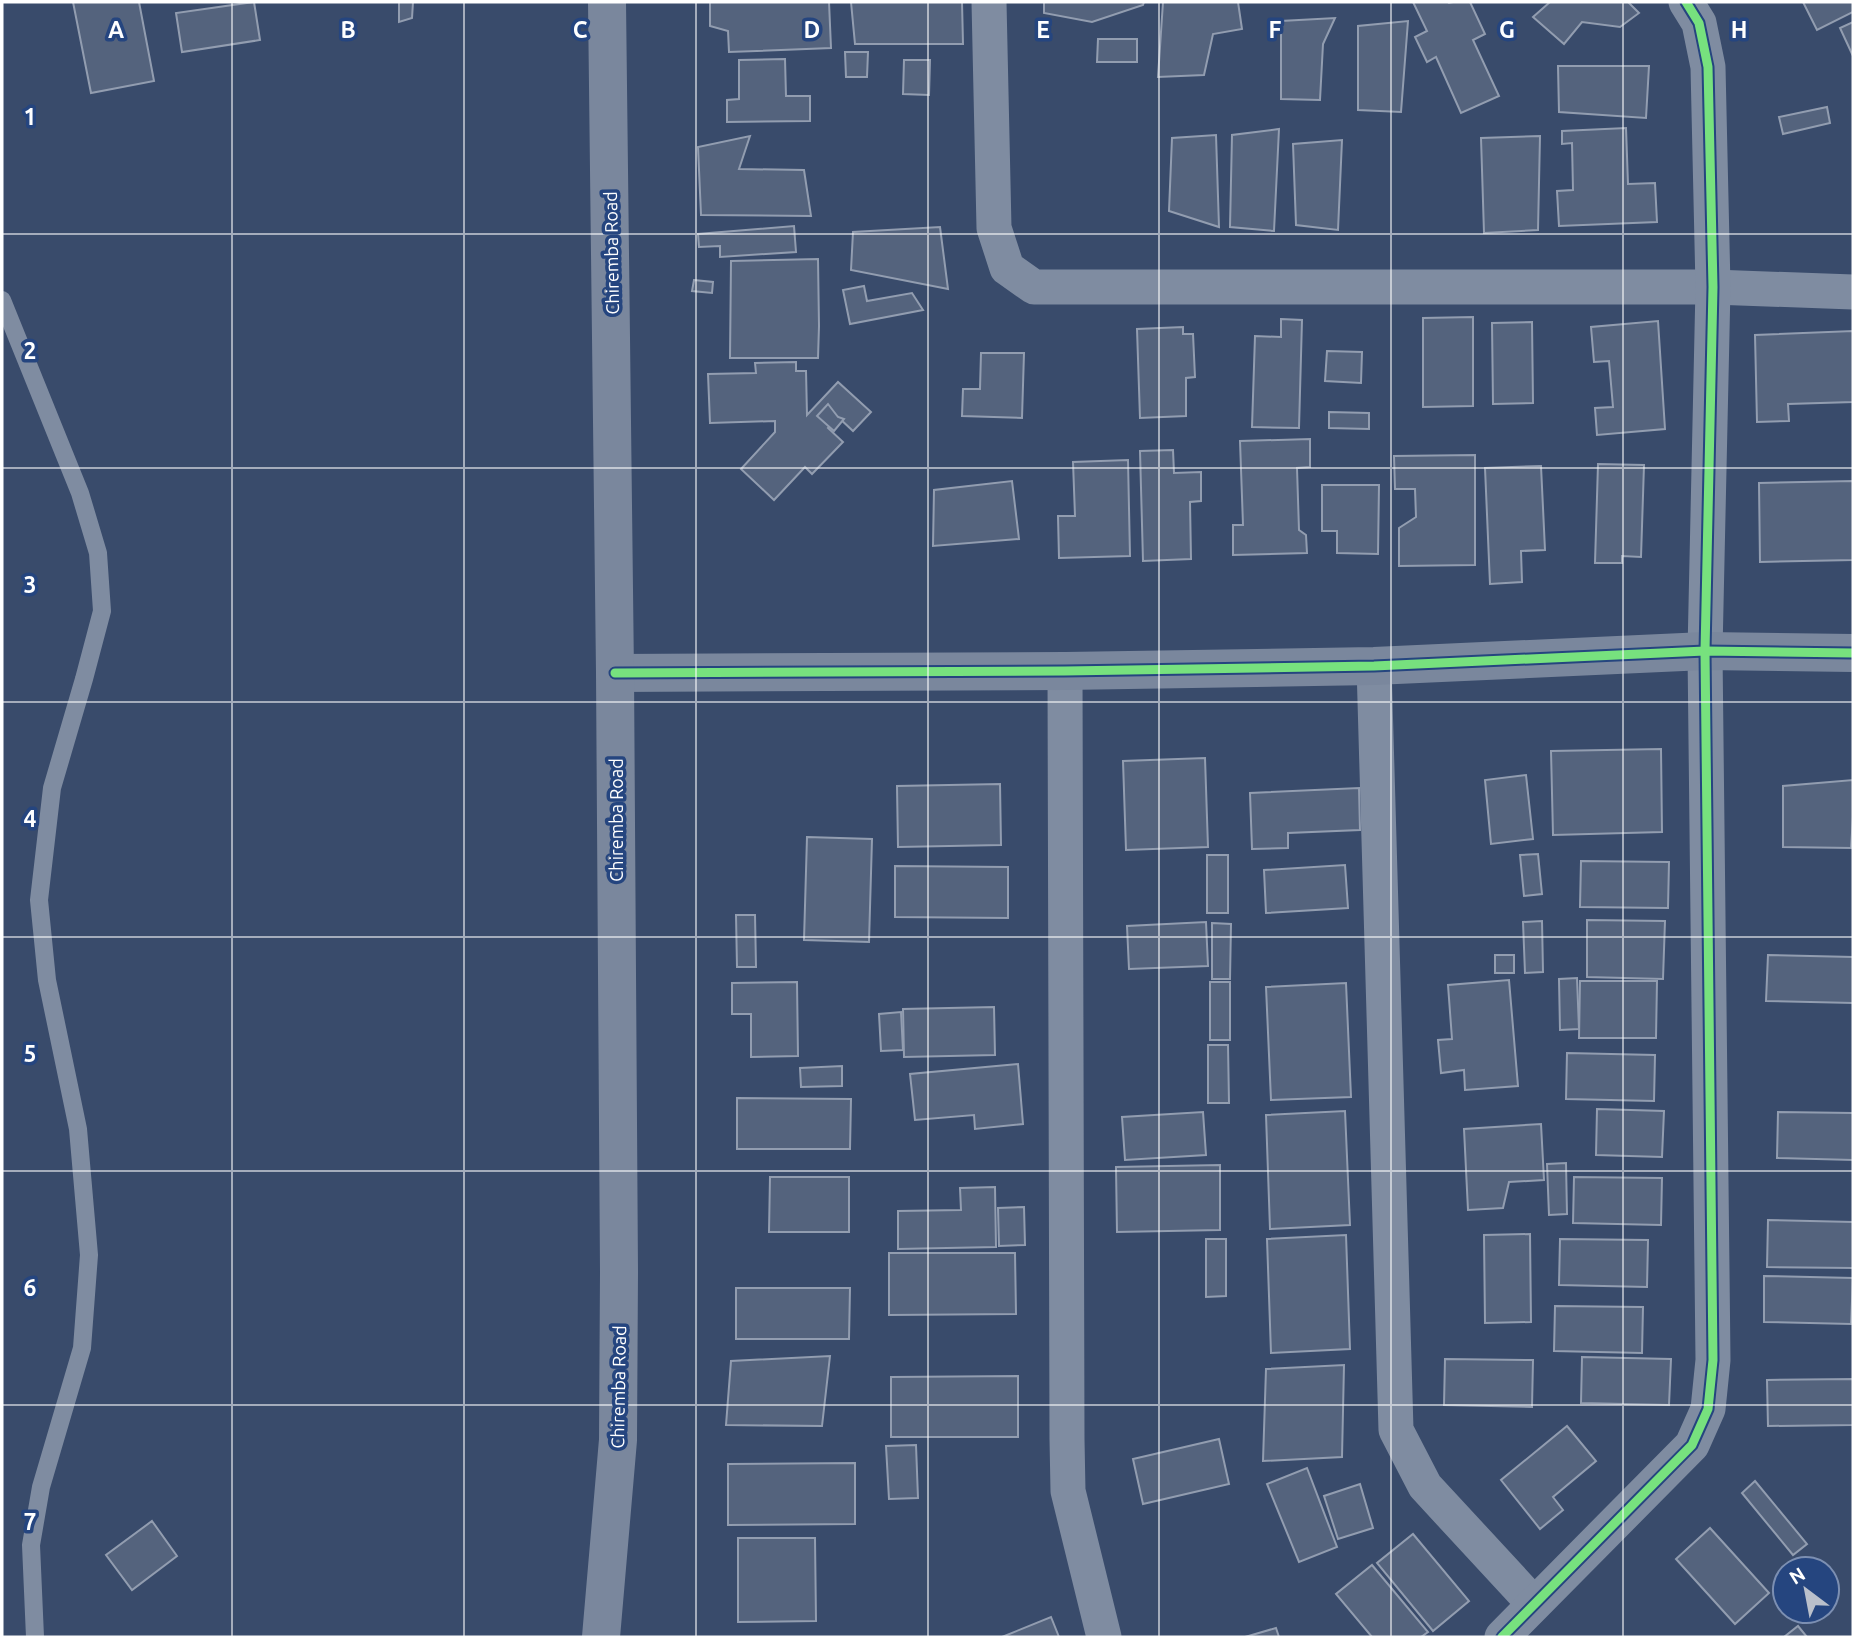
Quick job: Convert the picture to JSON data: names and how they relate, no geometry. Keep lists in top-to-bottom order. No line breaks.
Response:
{"streets":{"main road":["Chiremba Road"]},"north":"top left","grid":{"columns":["A","B","C","D","E","F","G","H"],"rows":["1","2","3","4","5","6","7"]}}
